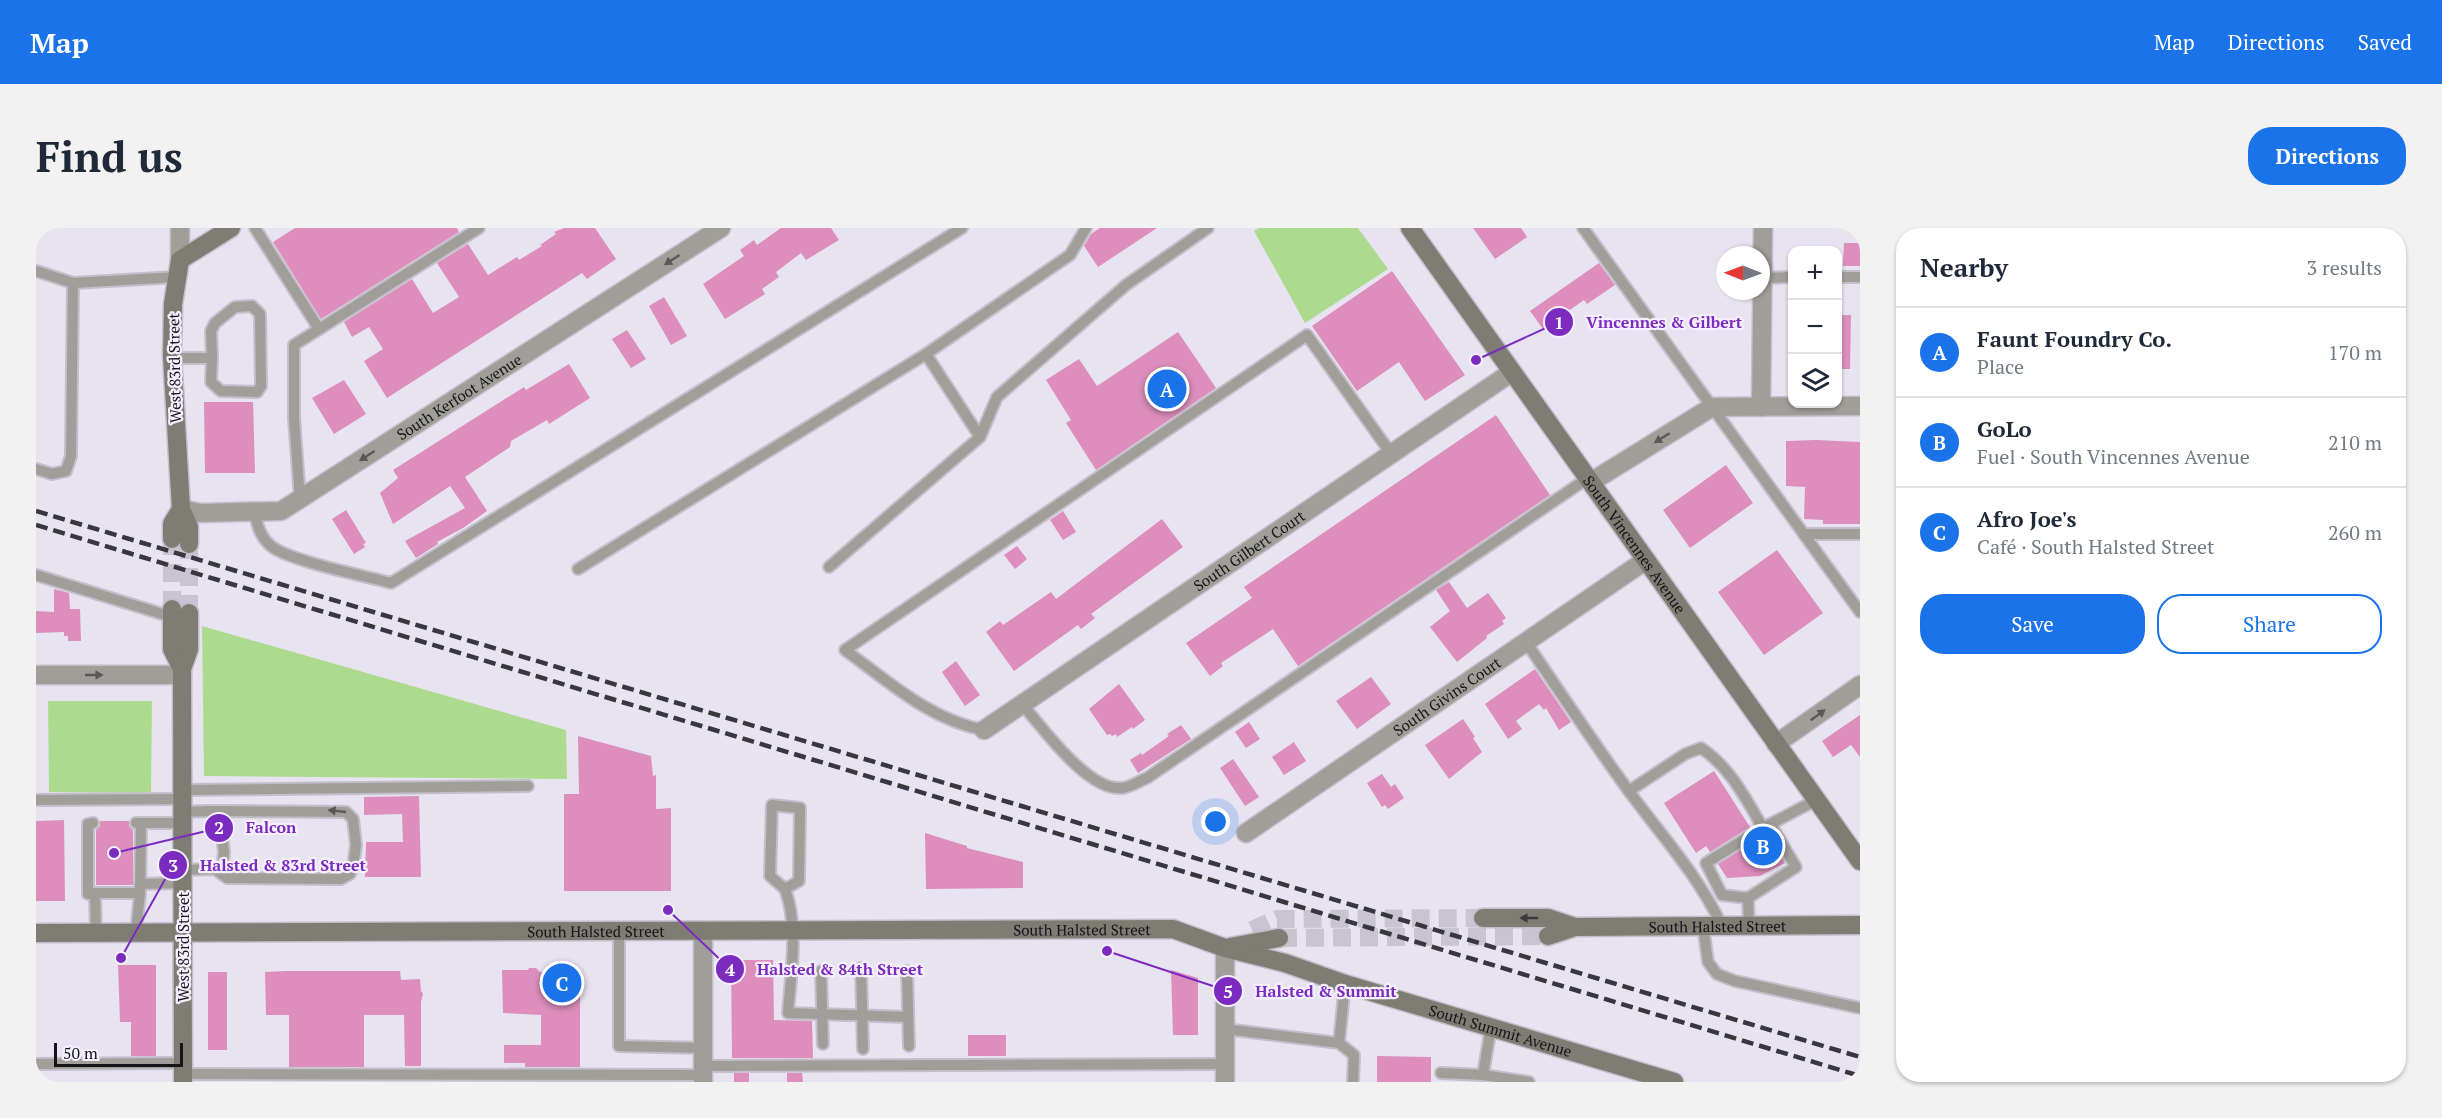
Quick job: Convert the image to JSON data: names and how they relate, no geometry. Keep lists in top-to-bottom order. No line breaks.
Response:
{"streets":{"main road":["West 83rd Street","South Vincennes Avenue","South Halsted Street","South Summit Avenue"],"street":["South Kerfoot Avenue","South Gilbert Court","South Givins Court"]},"crossings":[["West 83rd Street","South Kerfoot Avenue"],["West 83rd Street","South Halsted Street"],["South Vincennes Avenue","South Gilbert Court"],["South Vincennes Avenue","South Givins Court"],["South Halsted Street","South Summit Avenue"]],"one_way":["South Kerfoot Avenue"],"places":["Vincennes & Gilbert","Falcon","Halsted & 84th Street","Halsted & Summit","Halsted & 83rd Street"],"scale_bar":"50 m","north":"left","page":{"header":"Map","nav":["Map","Directions","Saved"],"buttons":["Directions",["Save","Share"]],"title":"Find us","heading":["Nearby","3 results"],"map_buttons":["+","−"],"list":[{"mark":"A","name":"Faunt Foundry Co.","note":"Place","value":"170 m"},{"mark":"B","name":"GoLo","note":"Fuel · South Vincennes Avenue","value":"210 m"},{"mark":"C","name":"Afro Joe's","note":"Café · South Halsted Street","value":"260 m"}],"pins":["A","B","C"],"scale":"50 m"}}
